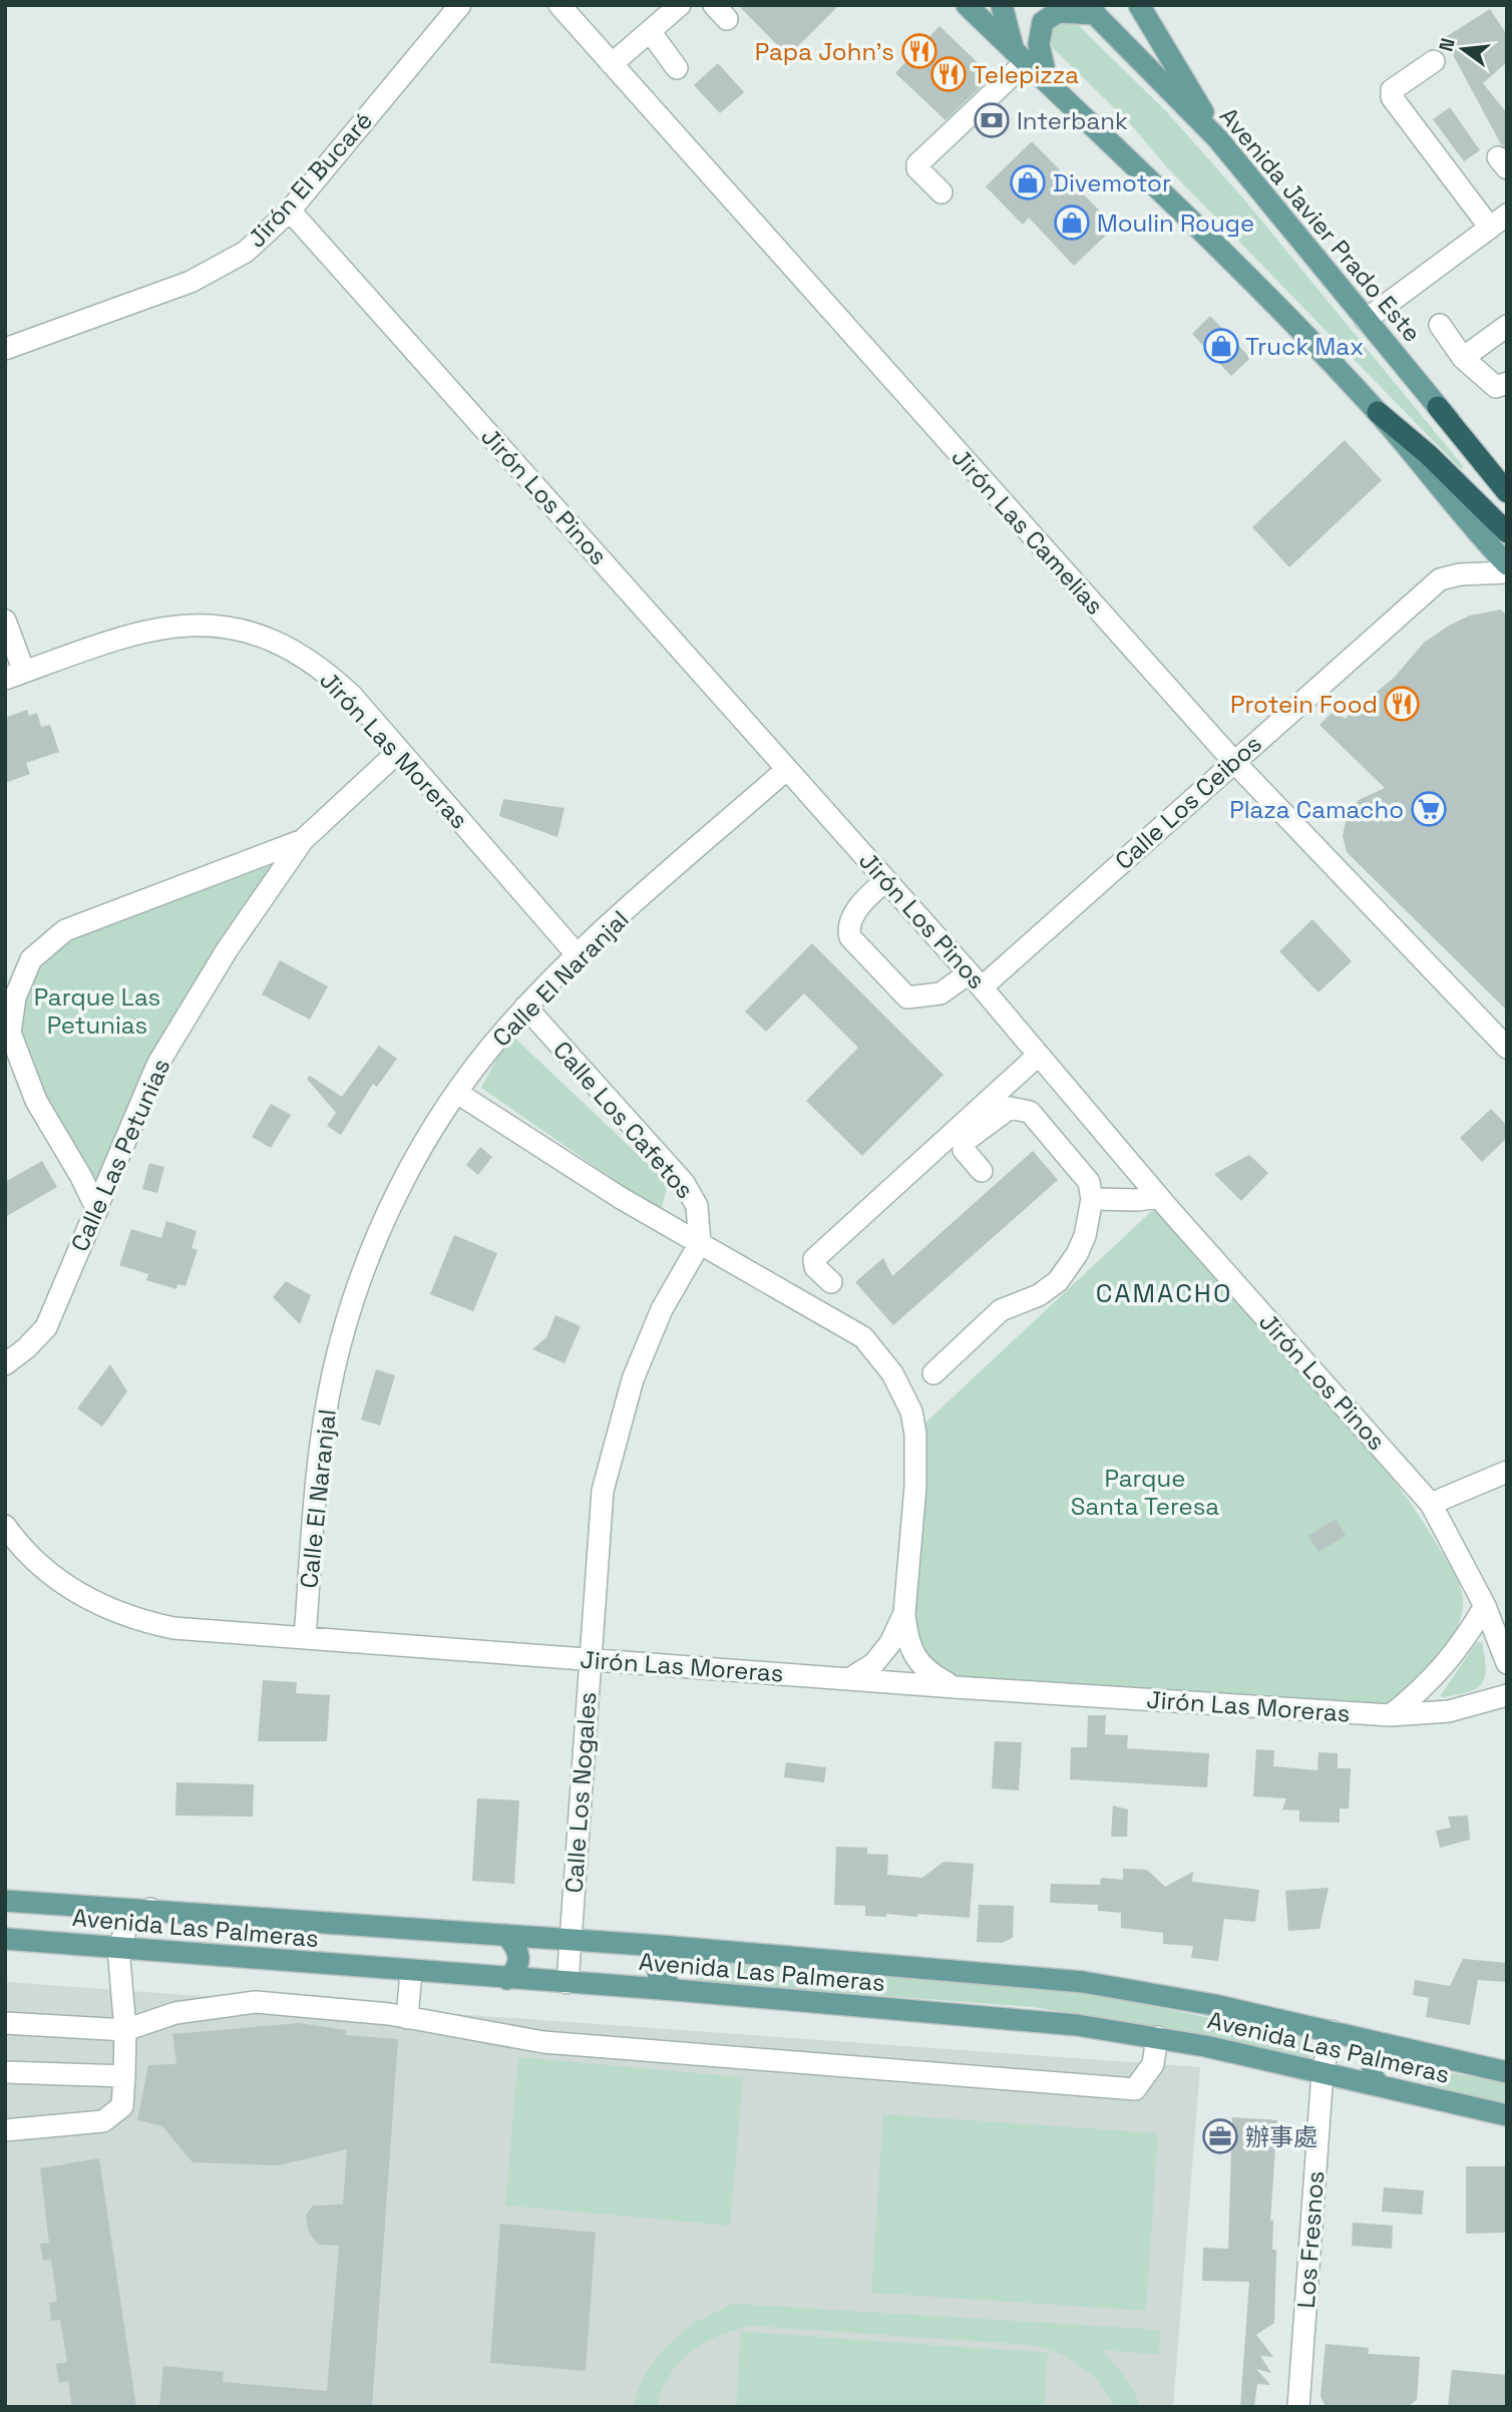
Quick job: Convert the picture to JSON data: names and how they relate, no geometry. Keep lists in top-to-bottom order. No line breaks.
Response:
{"streets":{"main road":["Avenida Javier Prado Este","Avenida Las Palmeras"],"street":["Jirón El Bucaré","Jirón Los Pinos","Jirón Las Camelias","Jirón Las Moreras","Calle Los Ceibos","Calle El Naranjal","Calle Los Cafetos","Calle Las Petunias","Calle Los Nogales","Los Fresnos"]},"crossings":[["Jirón El Bucaré","Jirón Los Pinos"],["Jirón Los Pinos","Calle Los Ceibos"],["Jirón Los Pinos","Calle El Naranjal"],["Jirón Las Camelias","Calle Los Ceibos"],["Jirón Las Moreras","Calle El Naranjal"],["Jirón Las Moreras","Calle Los Cafetos"],["Jirón Las Moreras","Calle Las Petunias"],["Jirón Las Moreras","Calle Los Nogales"],["Calle El Naranjal","Calle Los Cafetos"],["Calle Los Cafetos","Calle Los Nogales"],["Calle Los Nogales","Avenida Las Palmeras"],["Avenida Las Palmeras","Los Fresnos"]],"districts":["CAMACHO"],"parks":["Parque Las Petunias","Parque Santa Teresa"],"places":{"restaurant":["Papa John's","Telepizza","Protein Food"],"bank":["Interbank"],"shop":["Divemotor","Moulin Rouge","Truck Max"],"supermarket":["Plaza Camacho"],"office":["辦事處"]},"north":"left"}
